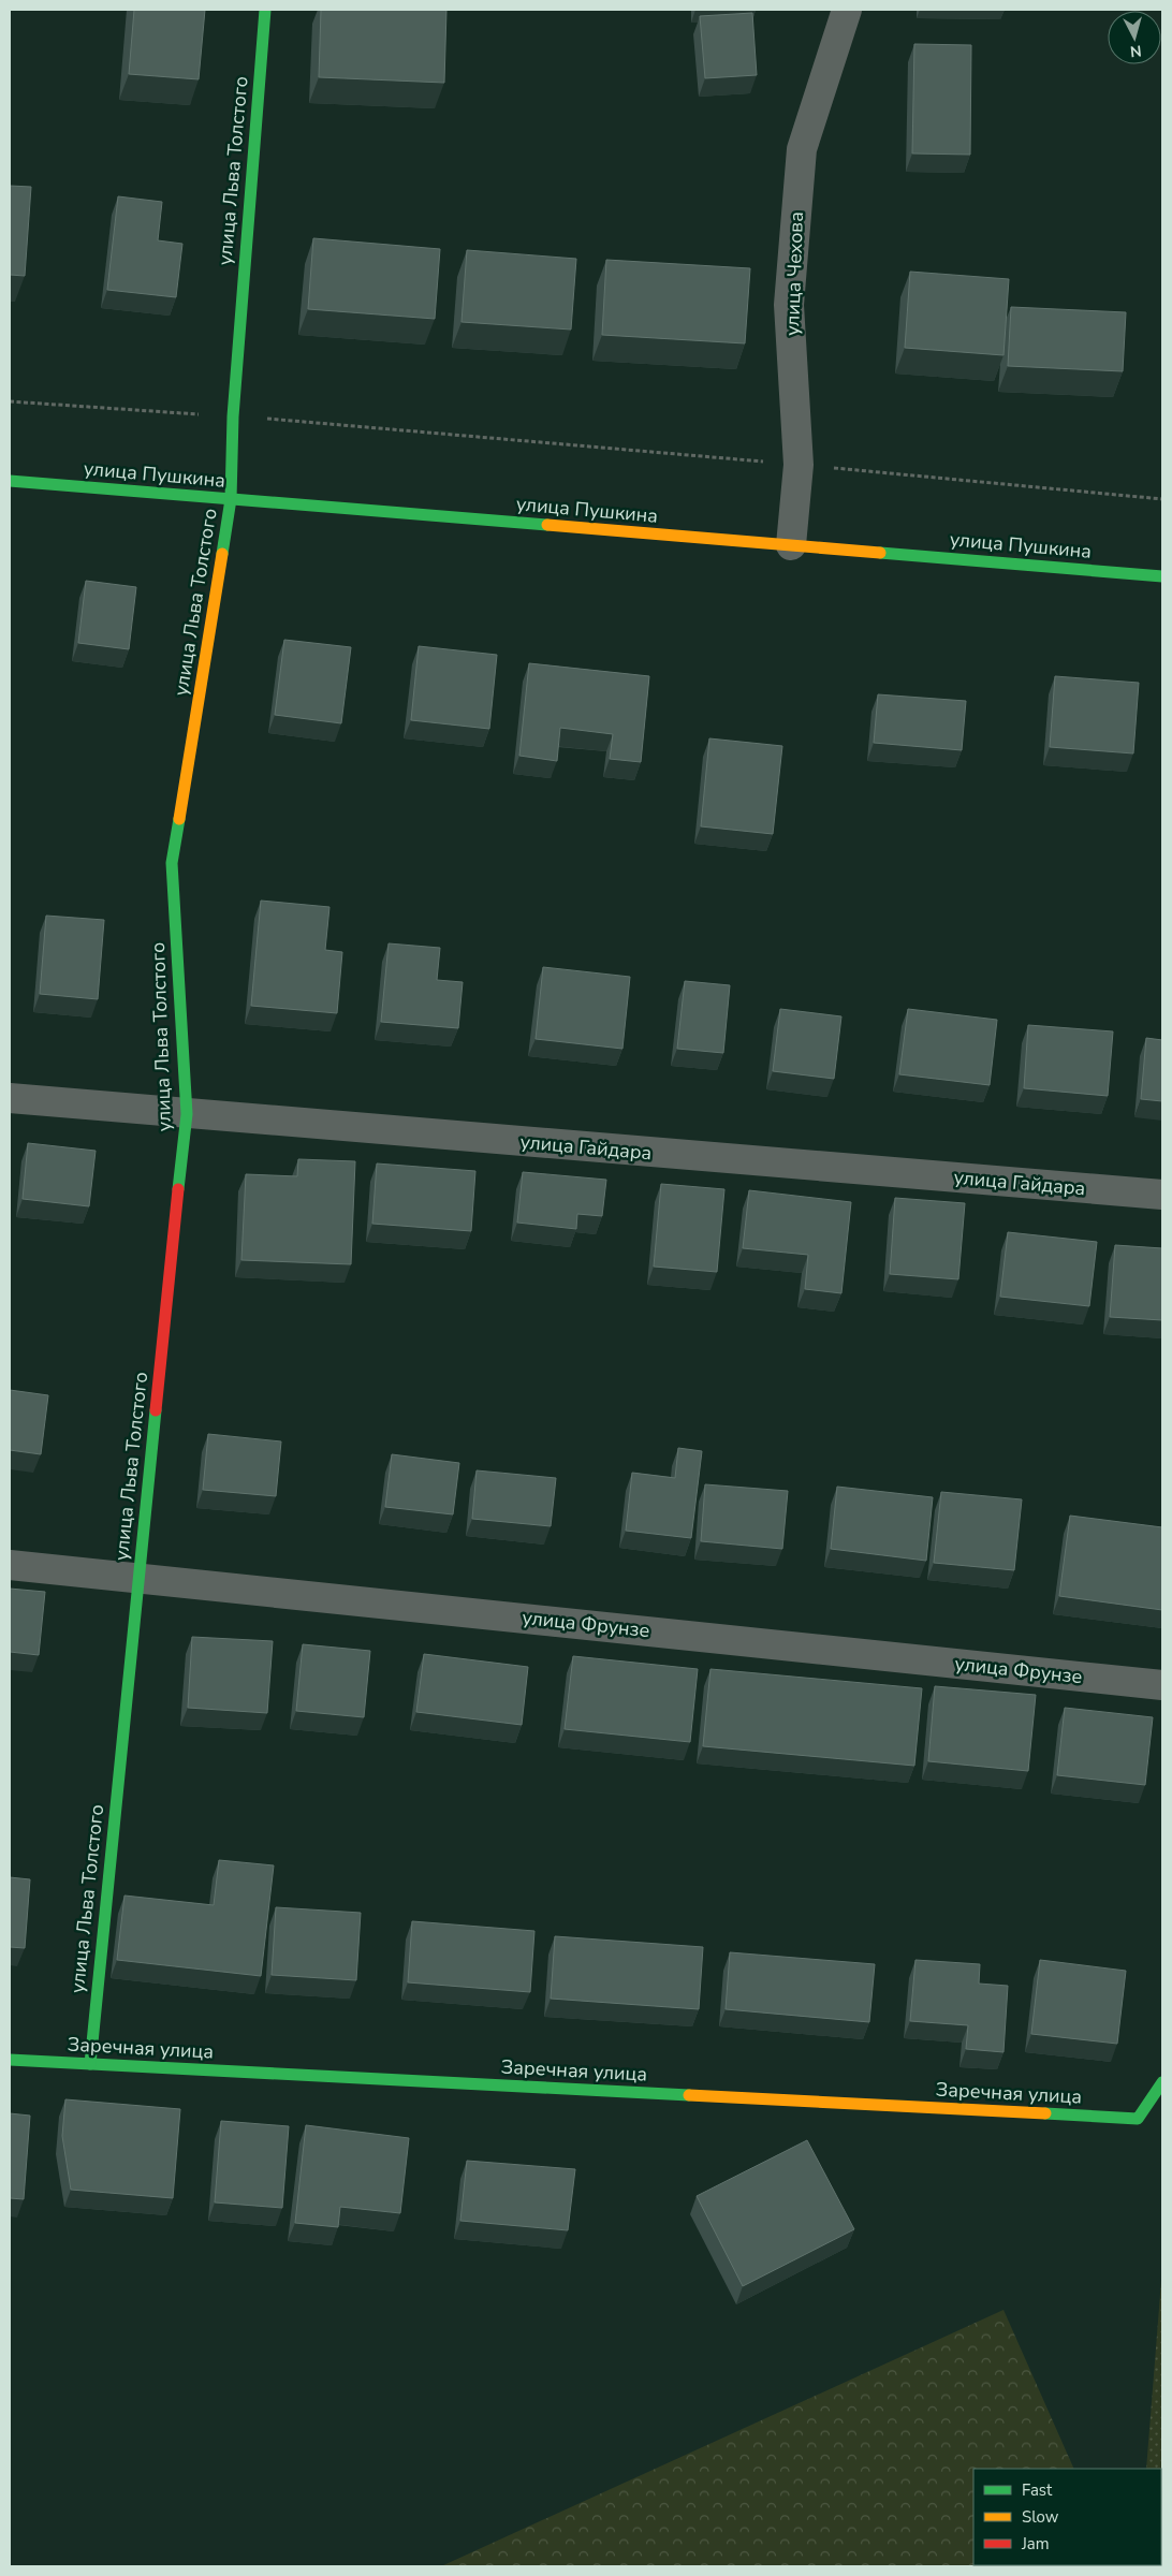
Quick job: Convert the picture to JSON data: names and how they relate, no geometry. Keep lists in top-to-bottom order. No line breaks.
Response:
{"streets":{"street":["улица Льва Толстого","улица Чехова","улица Пушкина","улица Гайдара","улица Фрунзе","Заречная улица"]},"crossings":[["улица Льва Толстого","улица Пушкина"],["улица Льва Толстого","улица Гайдара"],["улица Льва Толстого","улица Фрунзе"],["улица Льва Толстого","Заречная улица"],["улица Чехова","улица Пушкина"]],"legend":["Fast","Slow","Jam"],"north":"bottom"}
